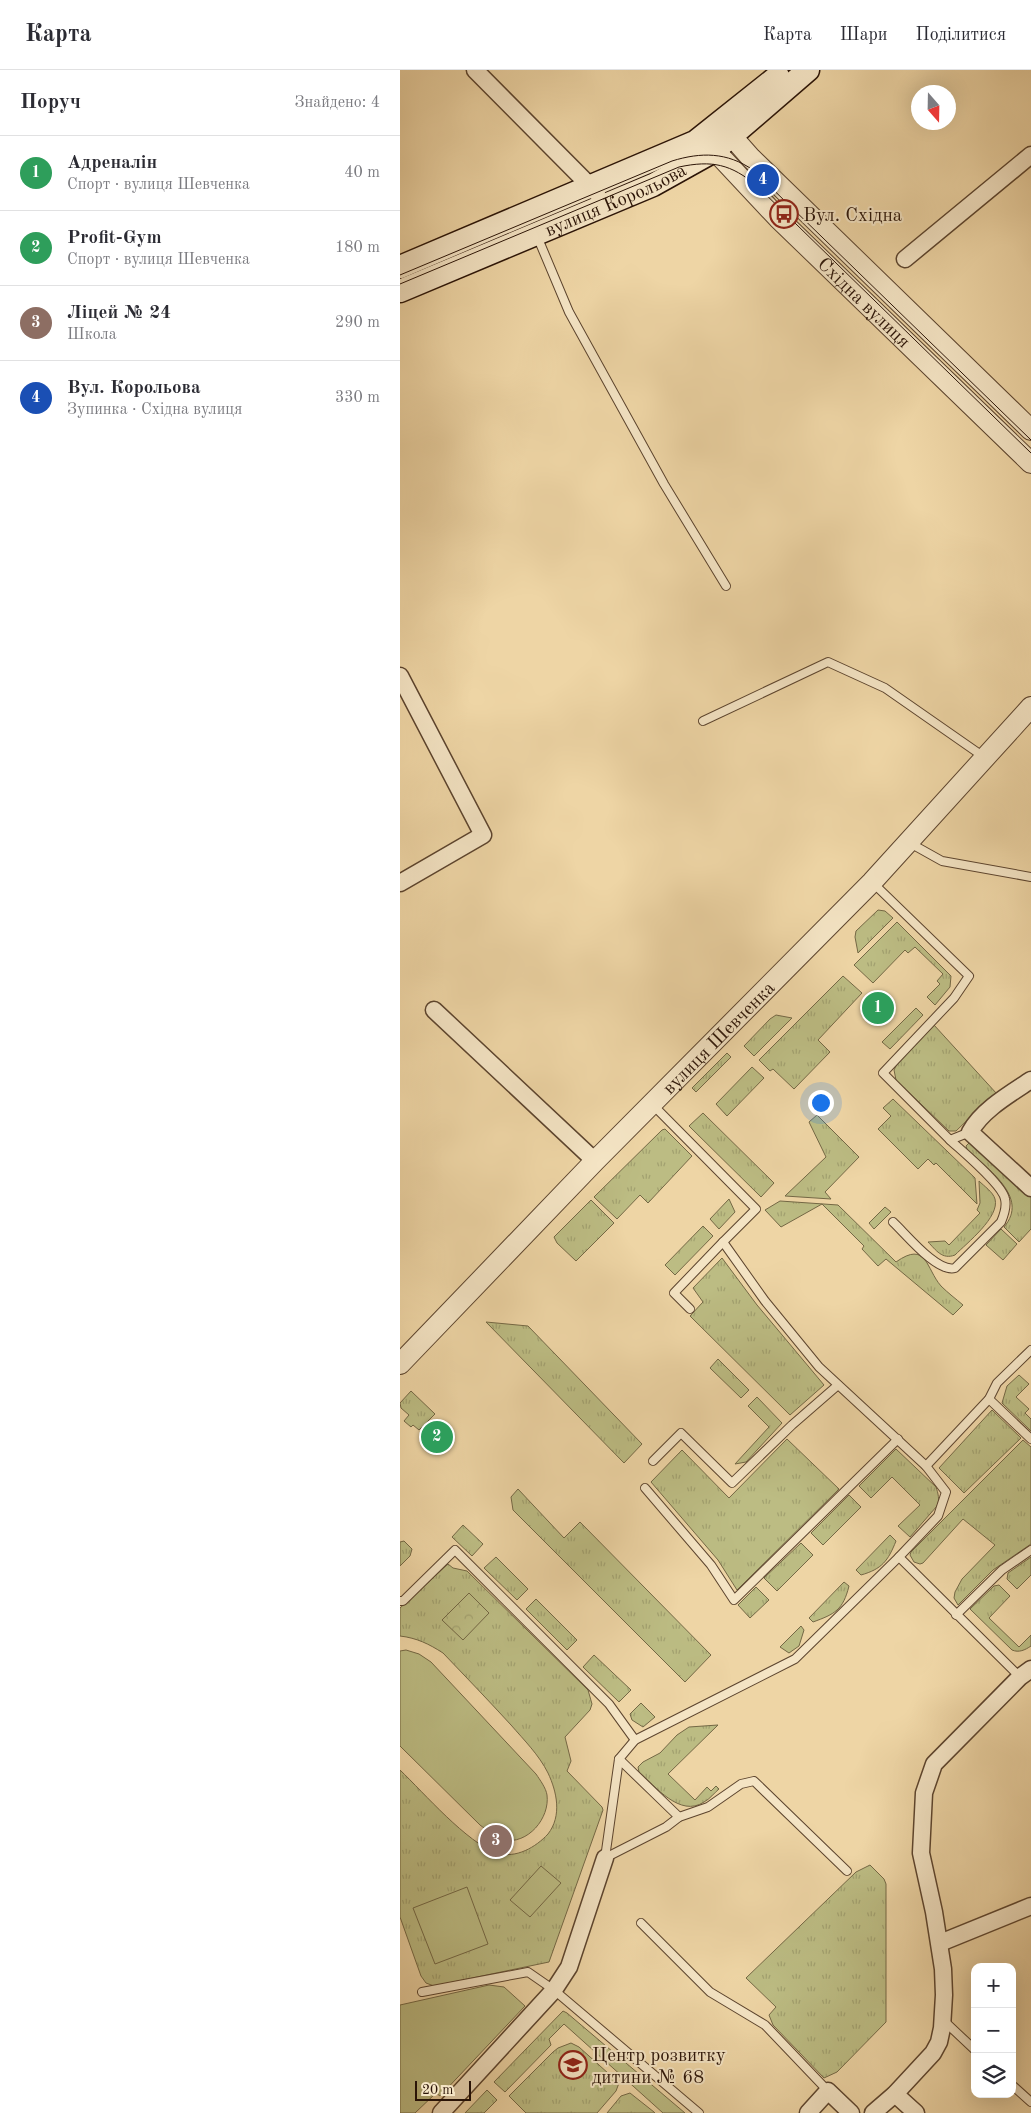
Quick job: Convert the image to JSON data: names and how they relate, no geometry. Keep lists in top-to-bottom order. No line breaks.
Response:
{"streets":{"main road":["вулиця Корольова"],"street":["Східна вулиця","вулиця Шевченка"]},"crossings":[["вулиця Корольова","Східна вулиця"]],"places":{"bus stop":["Вул. Східна"],"school or university":["Центр розвитку дитини № 68"]},"scale_bar":"20 m","north":"bottom","page":{"header":"Карта","nav":["Карта","Шари","Поділитися"],"heading":["Поруч","Знайдено: 4"],"list":[{"mark":"1","name":"Адреналін","note":"Спорт · вулиця Шевченка","value":"40 m"},{"mark":"2","name":"Profit-Gym","note":"Спорт · вулиця Шевченка","value":"180 m"},{"mark":"3","name":"Ліцей № 24","note":"Школа","value":"290 m"},{"mark":"4","name":"Вул. Корольова","note":"Зупинка · Східна вулиця","value":"330 m"}],"pins":["4","1","2","3"],"map_buttons":["+","−"],"scale":"20 m"}}
